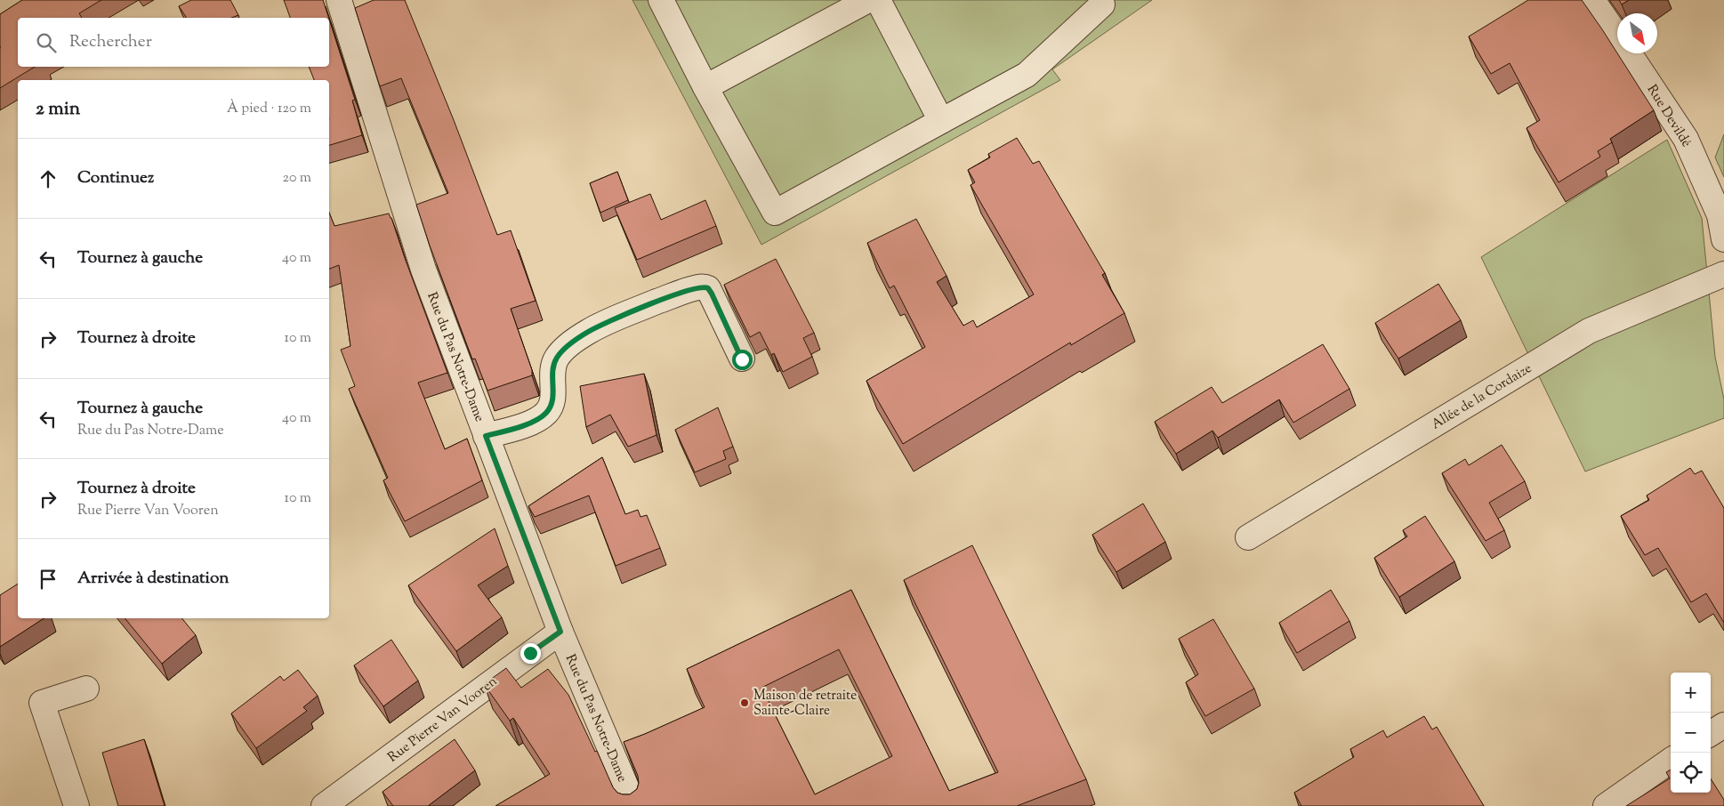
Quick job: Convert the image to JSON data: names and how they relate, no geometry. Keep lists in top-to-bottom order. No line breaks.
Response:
{"streets":{"street":["Rue Devildé","Rue du Pas Notre-Dame","Allée de la Cordaize","Rue Pierre Van Vooren"]},"crossings":[["Rue du Pas Notre-Dame","Rue Pierre Van Vooren"]],"places":["Maison de retraite Sainte-Claire"],"north":"bottom right","page":{"search":"Rechercher","heading":["2 min","À pied · 120 m"],"list":[["Continuez","20 m"],["Tournez à gauche","40 m"],["Tournez à droite","10 m"],["Tournez à gauche","Rue du Pas Notre-Dame","40 m"],["Tournez à droite","Rue Pierre Van Vooren","10 m"],"Arrivée à destination"],"map_buttons":["+","−"]}}
